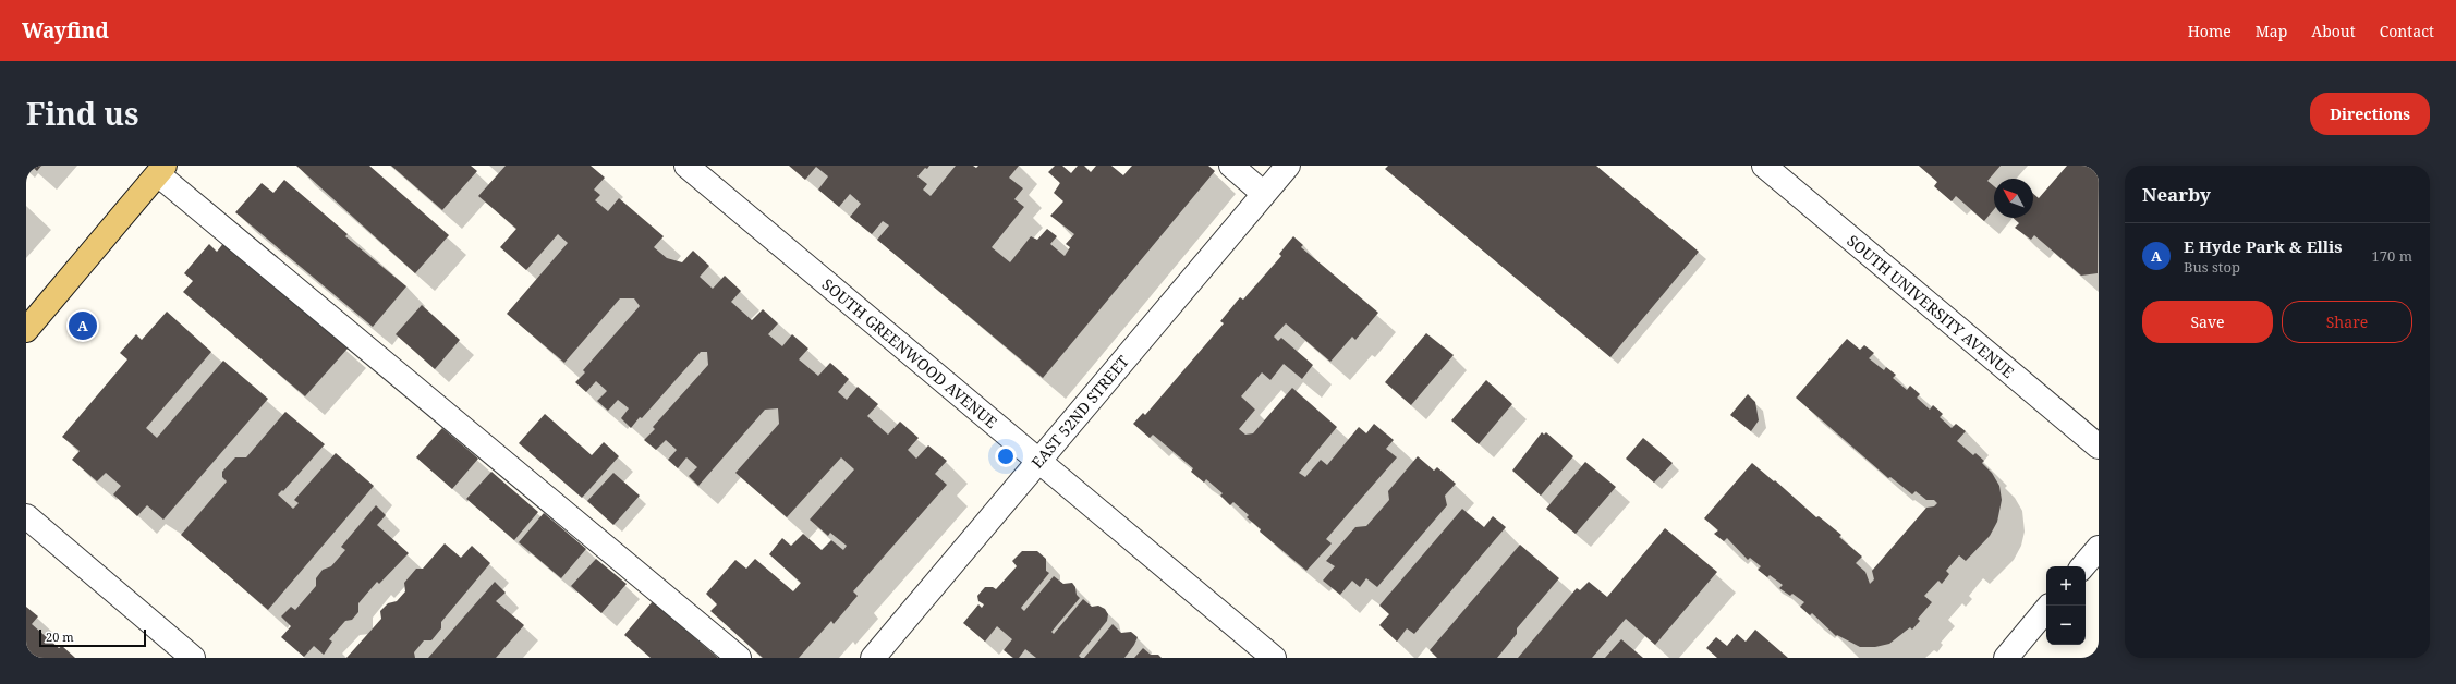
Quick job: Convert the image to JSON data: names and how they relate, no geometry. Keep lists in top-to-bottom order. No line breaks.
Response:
{"streets":{"street":["SOUTH UNIVERSITY AVENUE","SOUTH GREENWOOD AVENUE","EAST 52ND STREET"]},"crossings":[["SOUTH GREENWOOD AVENUE","EAST 52ND STREET"]],"scale_bar":"20 m","north":"top left","page":{"header":"Wayfind","nav":["Home","Map","About","Contact"],"title":"Find us","buttons":["Directions",["Save","Share"]],"heading":"Nearby","list":[{"mark":"A","name":"E Hyde Park & Ellis","note":"Bus stop","value":"170 m"}],"pins":"A","map_buttons":["+","−"],"scale":"20 m"}}
